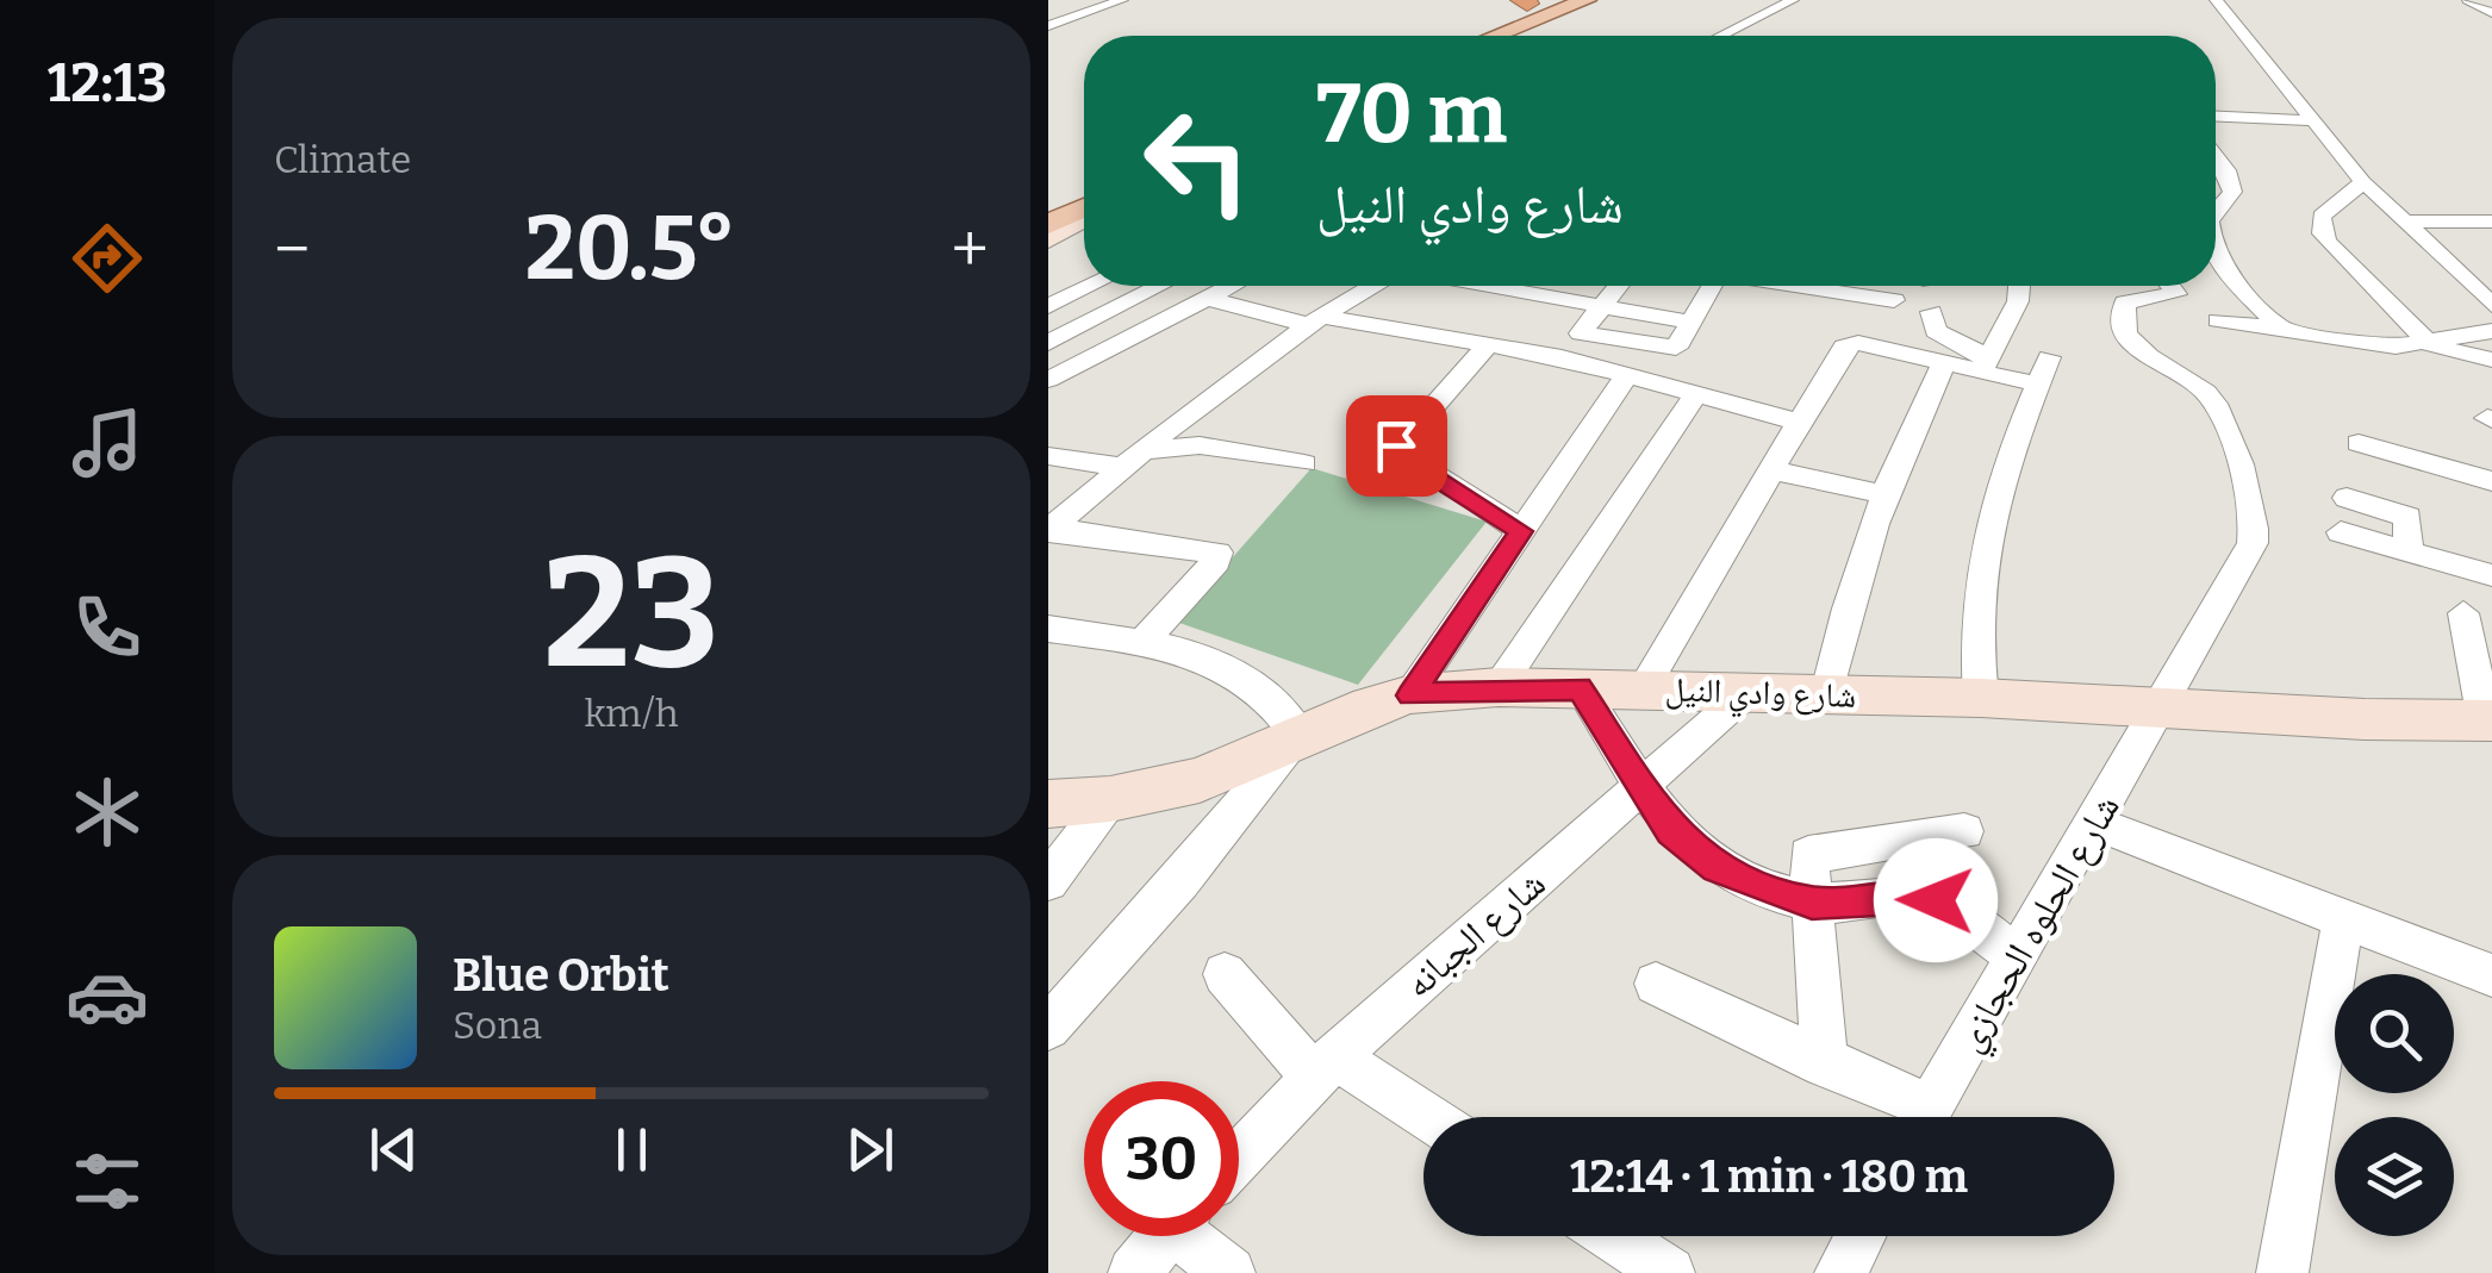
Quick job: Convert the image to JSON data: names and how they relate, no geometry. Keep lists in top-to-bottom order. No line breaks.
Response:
{"streets":{"street":["شارع وادي النيل","شارع الحلوه الحجازي","شارع الجبانه"]},"crossings":[["شارع وادي النيل","شارع الحلوه الحجازي"],["شارع وادي النيل","شارع الجبانه"]],"page":{"tabs":"12:13","tile":["Climate",["23","km/h"]],"turn":["70 m","شارع وادي النيل"],"heat":["−","20.5°","+"],"song":["Blue Orbit","Sona"],"limit":"30","trip":"12:14 · 1 min · 180 m"}}
